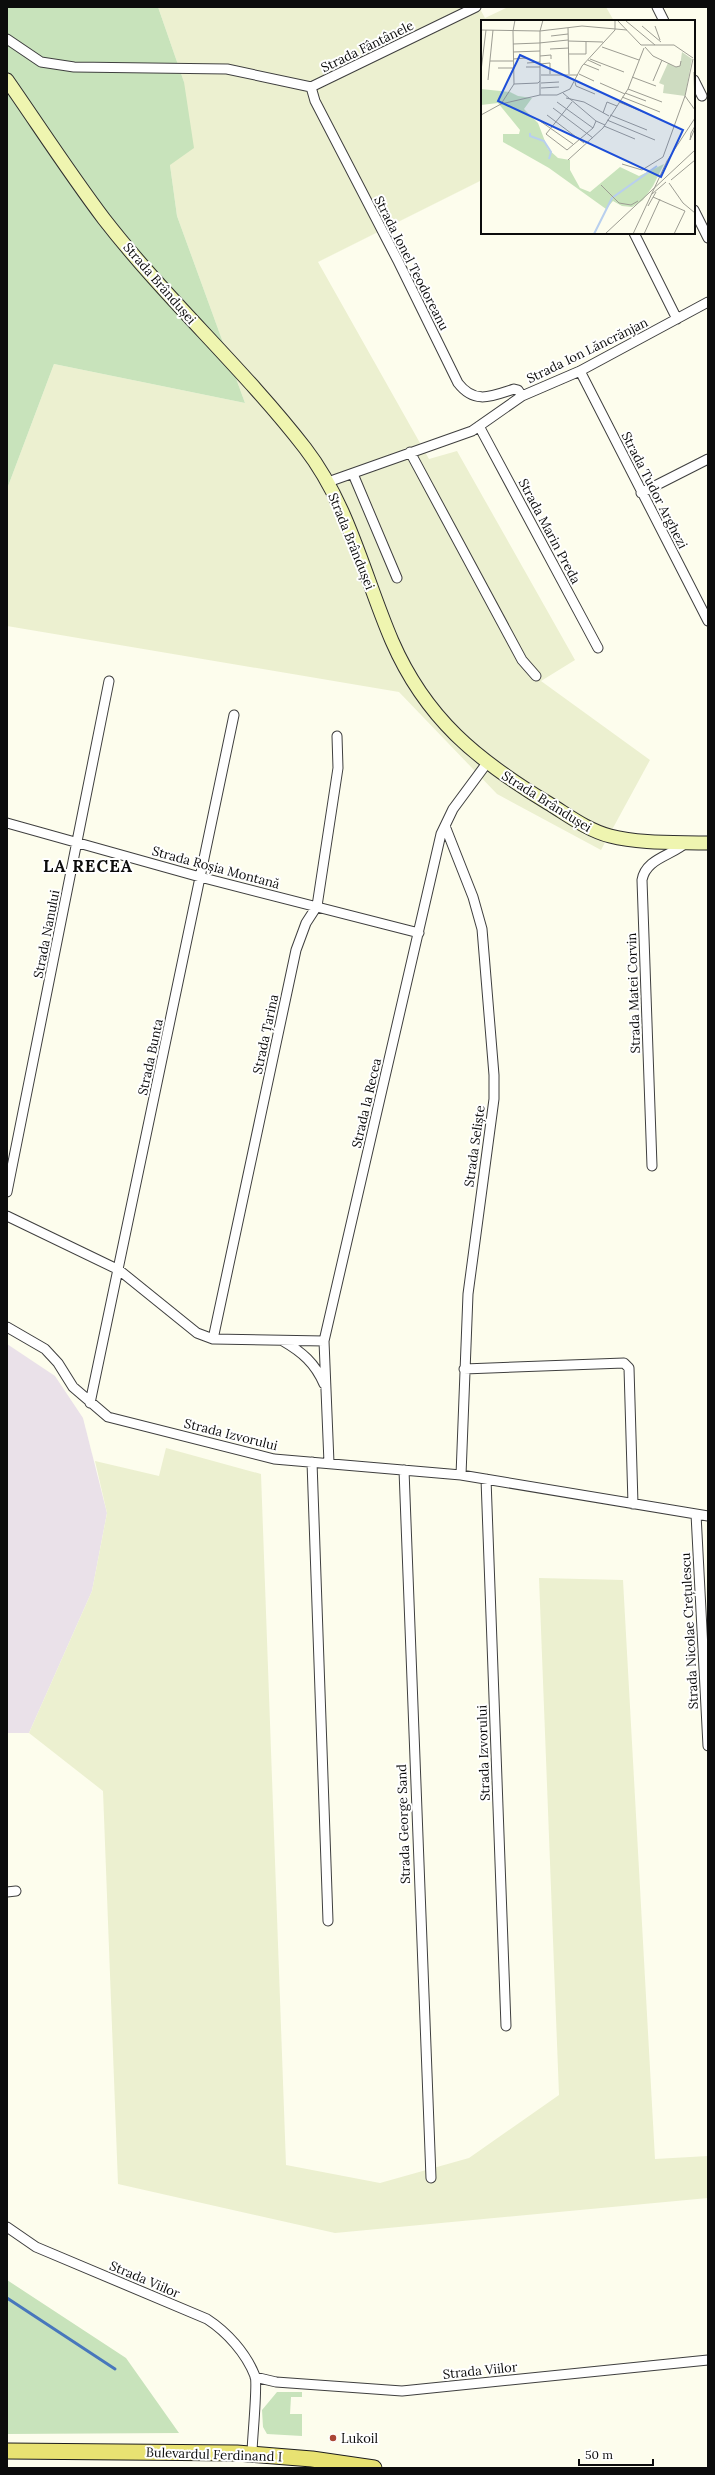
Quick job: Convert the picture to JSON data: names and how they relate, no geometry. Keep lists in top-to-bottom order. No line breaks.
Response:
{"streets":{"main road":["Strada Brândușei","Bulevardul Ferdinand I"],"street":["Strada Fântânele","Strada Ionel Teodoreanu","Strada Ion Lăncrănjan","Strada Tudor Arghezi","Strada Marin Preda","Strada Roșia Montană","Strada Nanului","Strada Matei Corvin","Strada Țarina","Strada Bunta","Strada la Recea","Strada Seliște","Strada Izvorului","Strada Nicolae Crețulescu","Strada George Sand","Strada Viilor"]},"crossings":[["Strada Fântânele","Strada Ionel Teodoreanu"],["Strada Ionel Teodoreanu","Strada Ion Lăncrănjan"],["Strada Brândușei","Strada Ion Lăncrănjan"],["Strada Brândușei","Strada Matei Corvin"],["Strada Brândușei","Strada la Recea"],["Strada Ion Lăncrănjan","Strada Tudor Arghezi"],["Strada Ion Lăncrănjan","Strada Marin Preda"],["Strada Roșia Montană","Strada Nanului"],["Strada Roșia Montană","Strada Țarina"],["Strada Roșia Montană","Strada Bunta"],["Strada Roșia Montană","Strada la Recea"],["Strada Bunta","Strada Izvorului"],["Strada la Recea","Strada Seliște"],["Strada la Recea","Strada Izvorului"],["Strada Seliște","Strada Izvorului"],["Strada Izvorului","Strada Nicolae Crețulescu"],["Strada Izvorului","Strada George Sand"]],"districts":["LA RECEA"],"places":["Lukoil"],"scale_bar":"50 m"}
